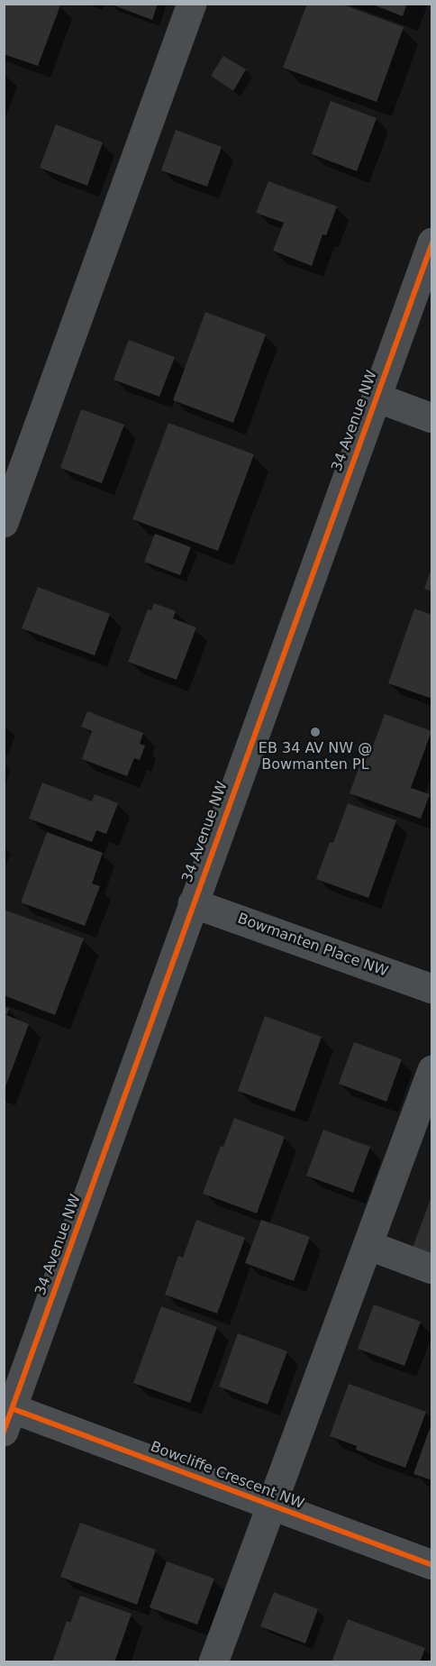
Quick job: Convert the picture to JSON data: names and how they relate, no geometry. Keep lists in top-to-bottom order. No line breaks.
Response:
{"streets":{"street":["34 Avenue NW","Bowmanten Place NW","Bowcliffe Crescent NW"]},"crossings":[["34 Avenue NW","Bowmanten Place NW"],["34 Avenue NW","Bowcliffe Crescent NW"]],"places":["EB 34 AV NW @ Bowmanten PL"]}
